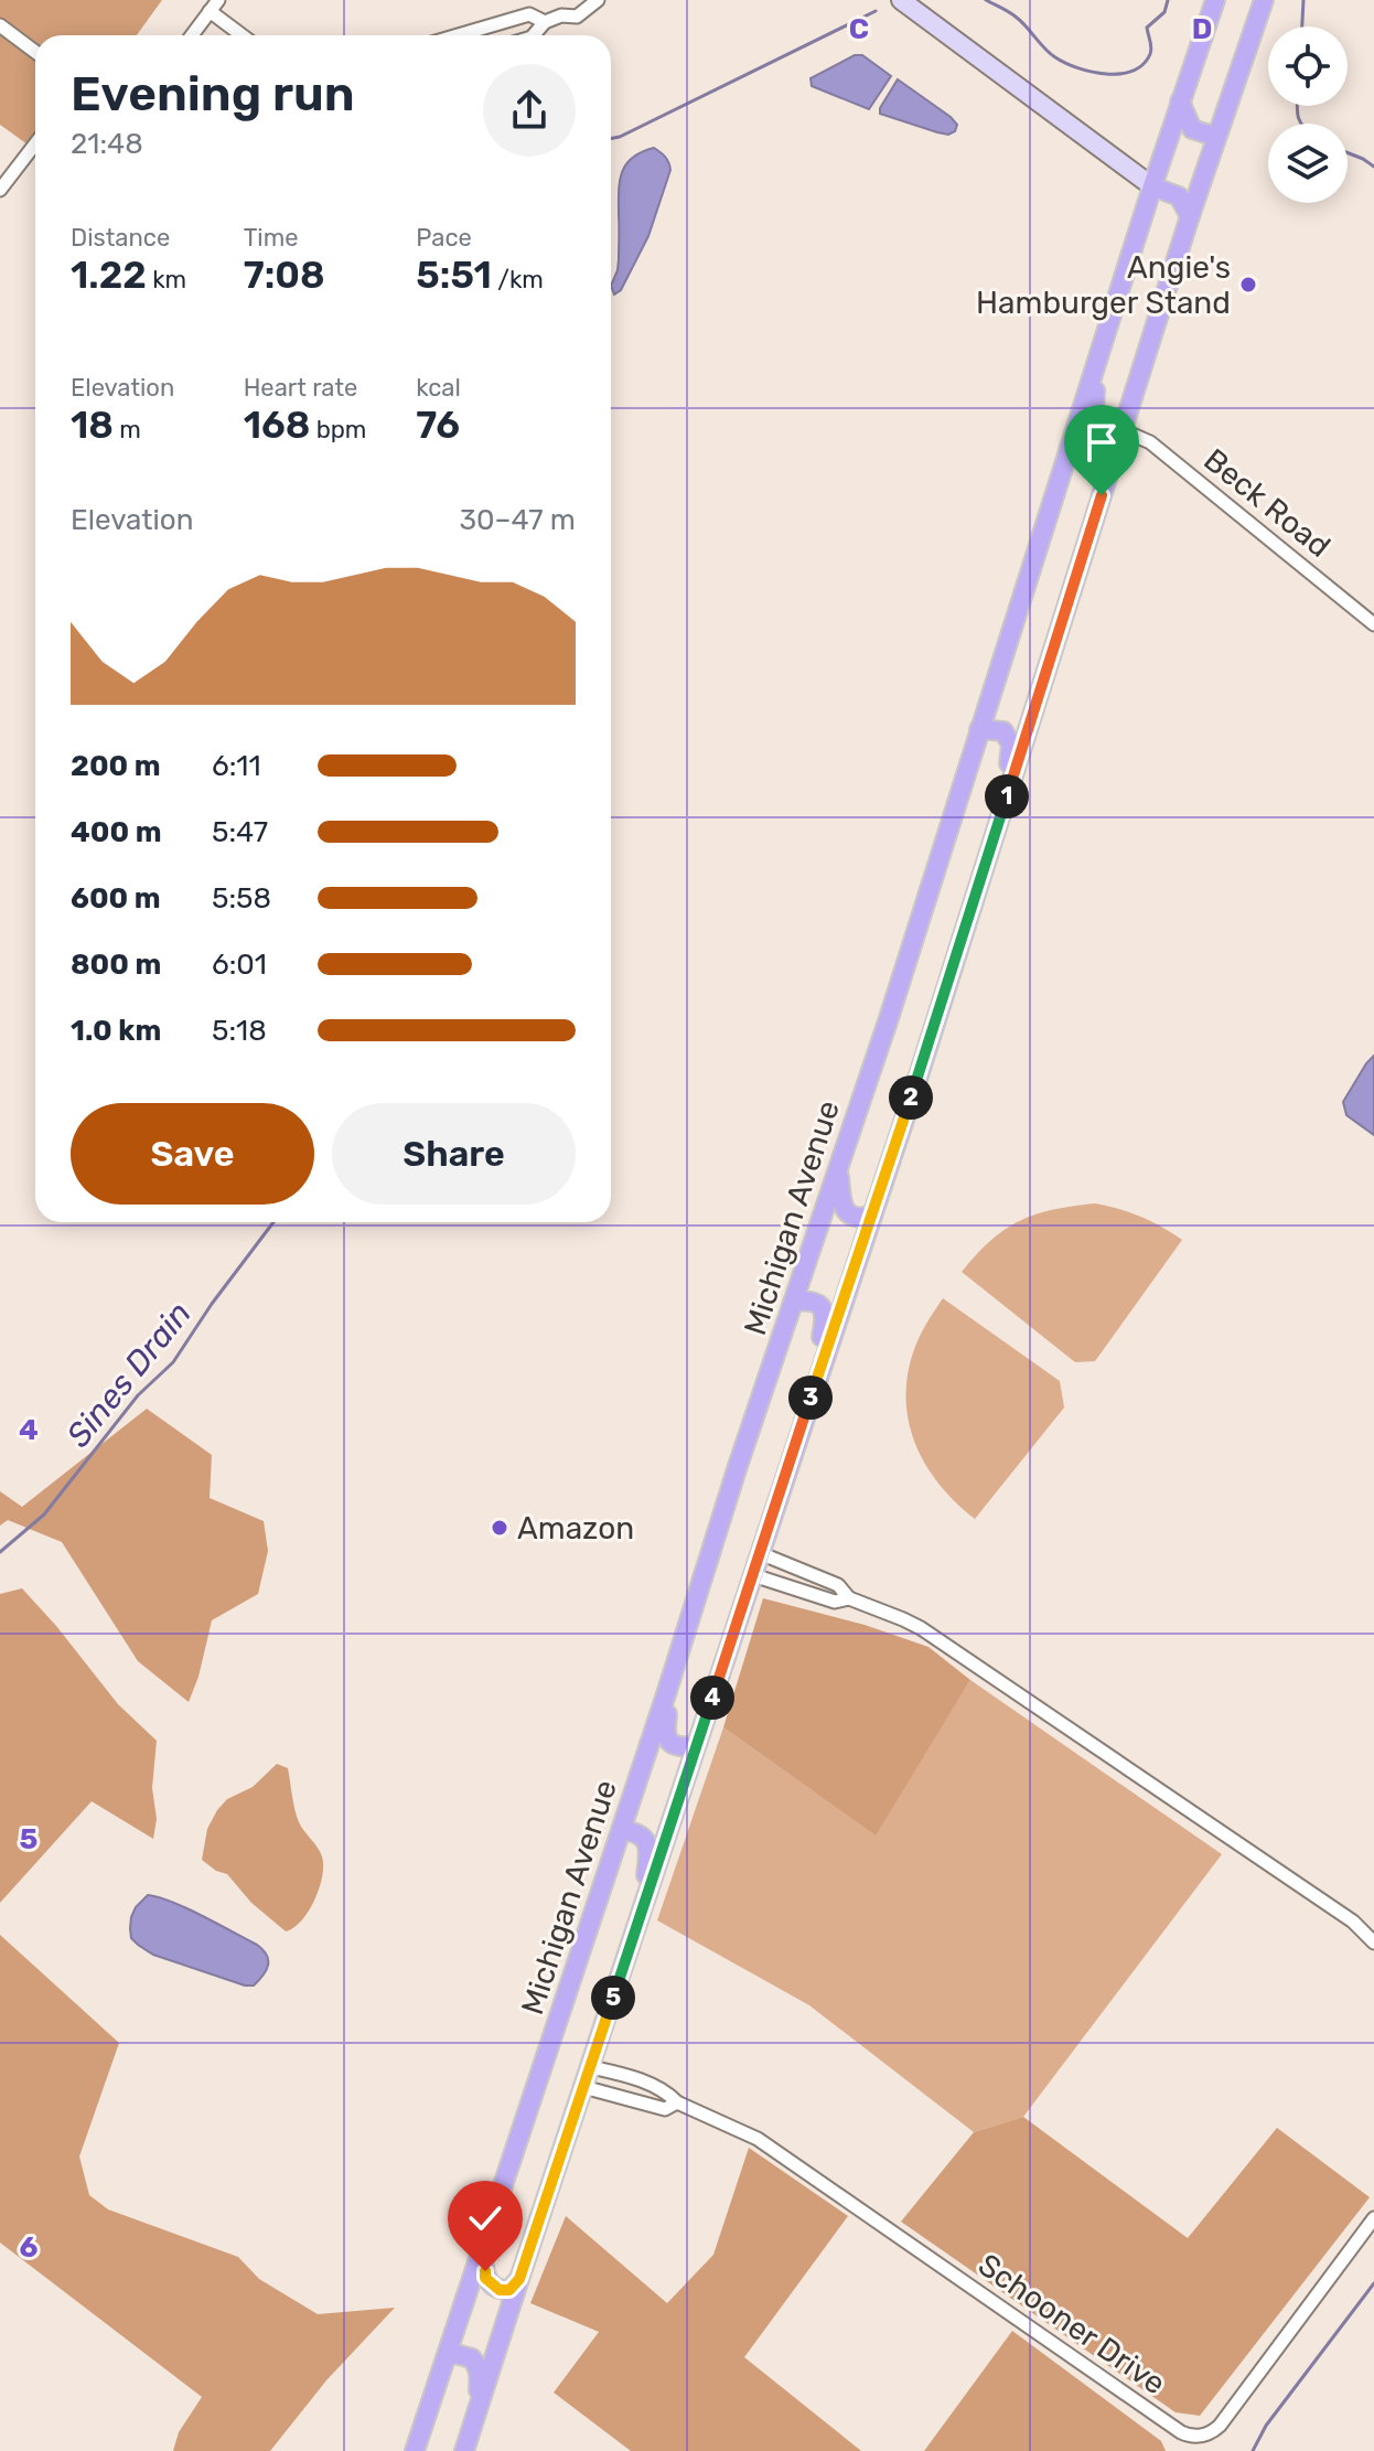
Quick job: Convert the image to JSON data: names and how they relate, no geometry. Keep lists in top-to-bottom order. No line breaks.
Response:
{"streets":{"main road":["Michigan Avenue"],"street":["Beck Road","Schooner Drive"]},"water":["Sines Drain"],"places":["Angie's Hamburger Stand","Amazon"],"page":{"heading":["Evening run","21:48"],"stats":[["Distance","1.22 km"],["Time","7:08"],["Pace","5:51 /km"],["Elevation","18 m"],["Heart rate","168 bpm"],["kcal","76"]],"chart":["Elevation","30–47 m"],"list":[{"name":"200 m","note":"6:11"},{"name":"400 m","note":"5:47"},{"name":"600 m","note":"5:58"},{"name":"800 m","note":"6:01"},{"name":"1.0 km","note":"5:18"}],"pins":["1","2","3","4","5"],"buttons":["Save","Share"]},"grid":{"columns":["C","D"],"rows":["4","5","6"]}}
